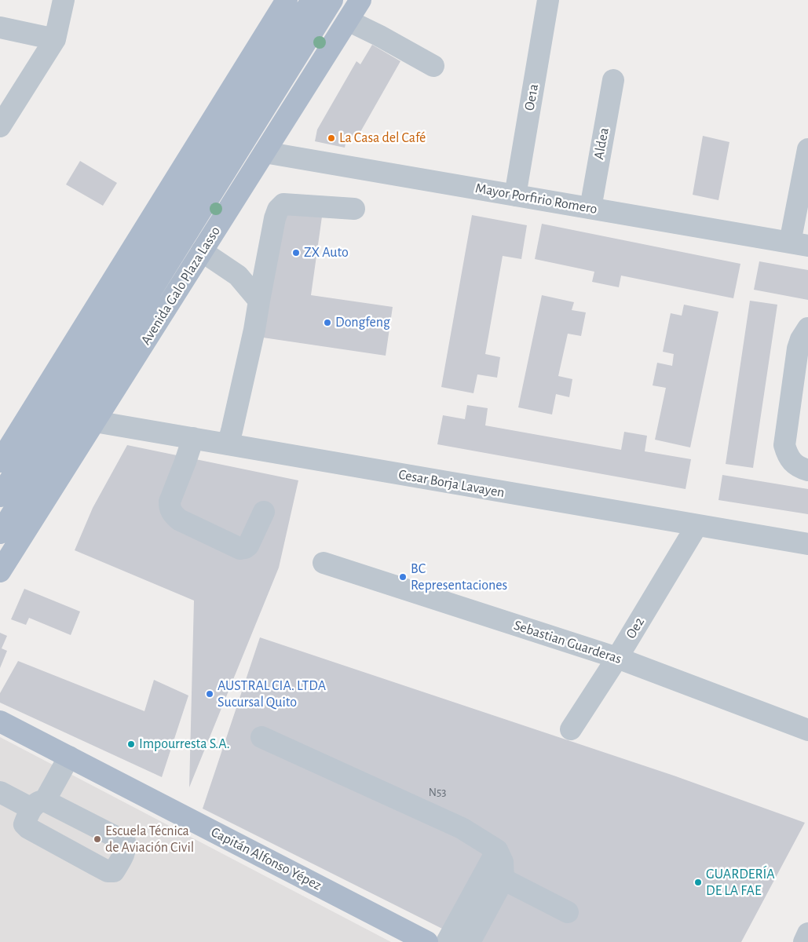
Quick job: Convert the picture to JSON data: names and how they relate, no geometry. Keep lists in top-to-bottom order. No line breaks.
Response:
{"streets":{"main road":["Avenida Galo Plaza Lasso","Capitán Alfonso Yépez"],"street":["Oe1a","Aldea","Mayor Porfirio Romero","Cesar Borja Lavayen","Oe2","Sebastian Guarderas"]},"crossings":[["Oe1a","Mayor Porfirio Romero"],["Aldea","Mayor Porfirio Romero"],["Mayor Porfirio Romero","Avenida Galo Plaza Lasso"],["Avenida Galo Plaza Lasso","Cesar Borja Lavayen"],["Cesar Borja Lavayen","Oe2"],["Oe2","Sebastian Guarderas"]],"places":["La Casa del Café","ZX Auto","Dongfeng","BC Representaciones","AUSTRAL CIA. LTDA Sucursal Quito","Impourresta S.A.","Escuela Técnica de Aviación Civil","GUARDERÍA DE LA FAE"],"house_numbers":["N53"]}
